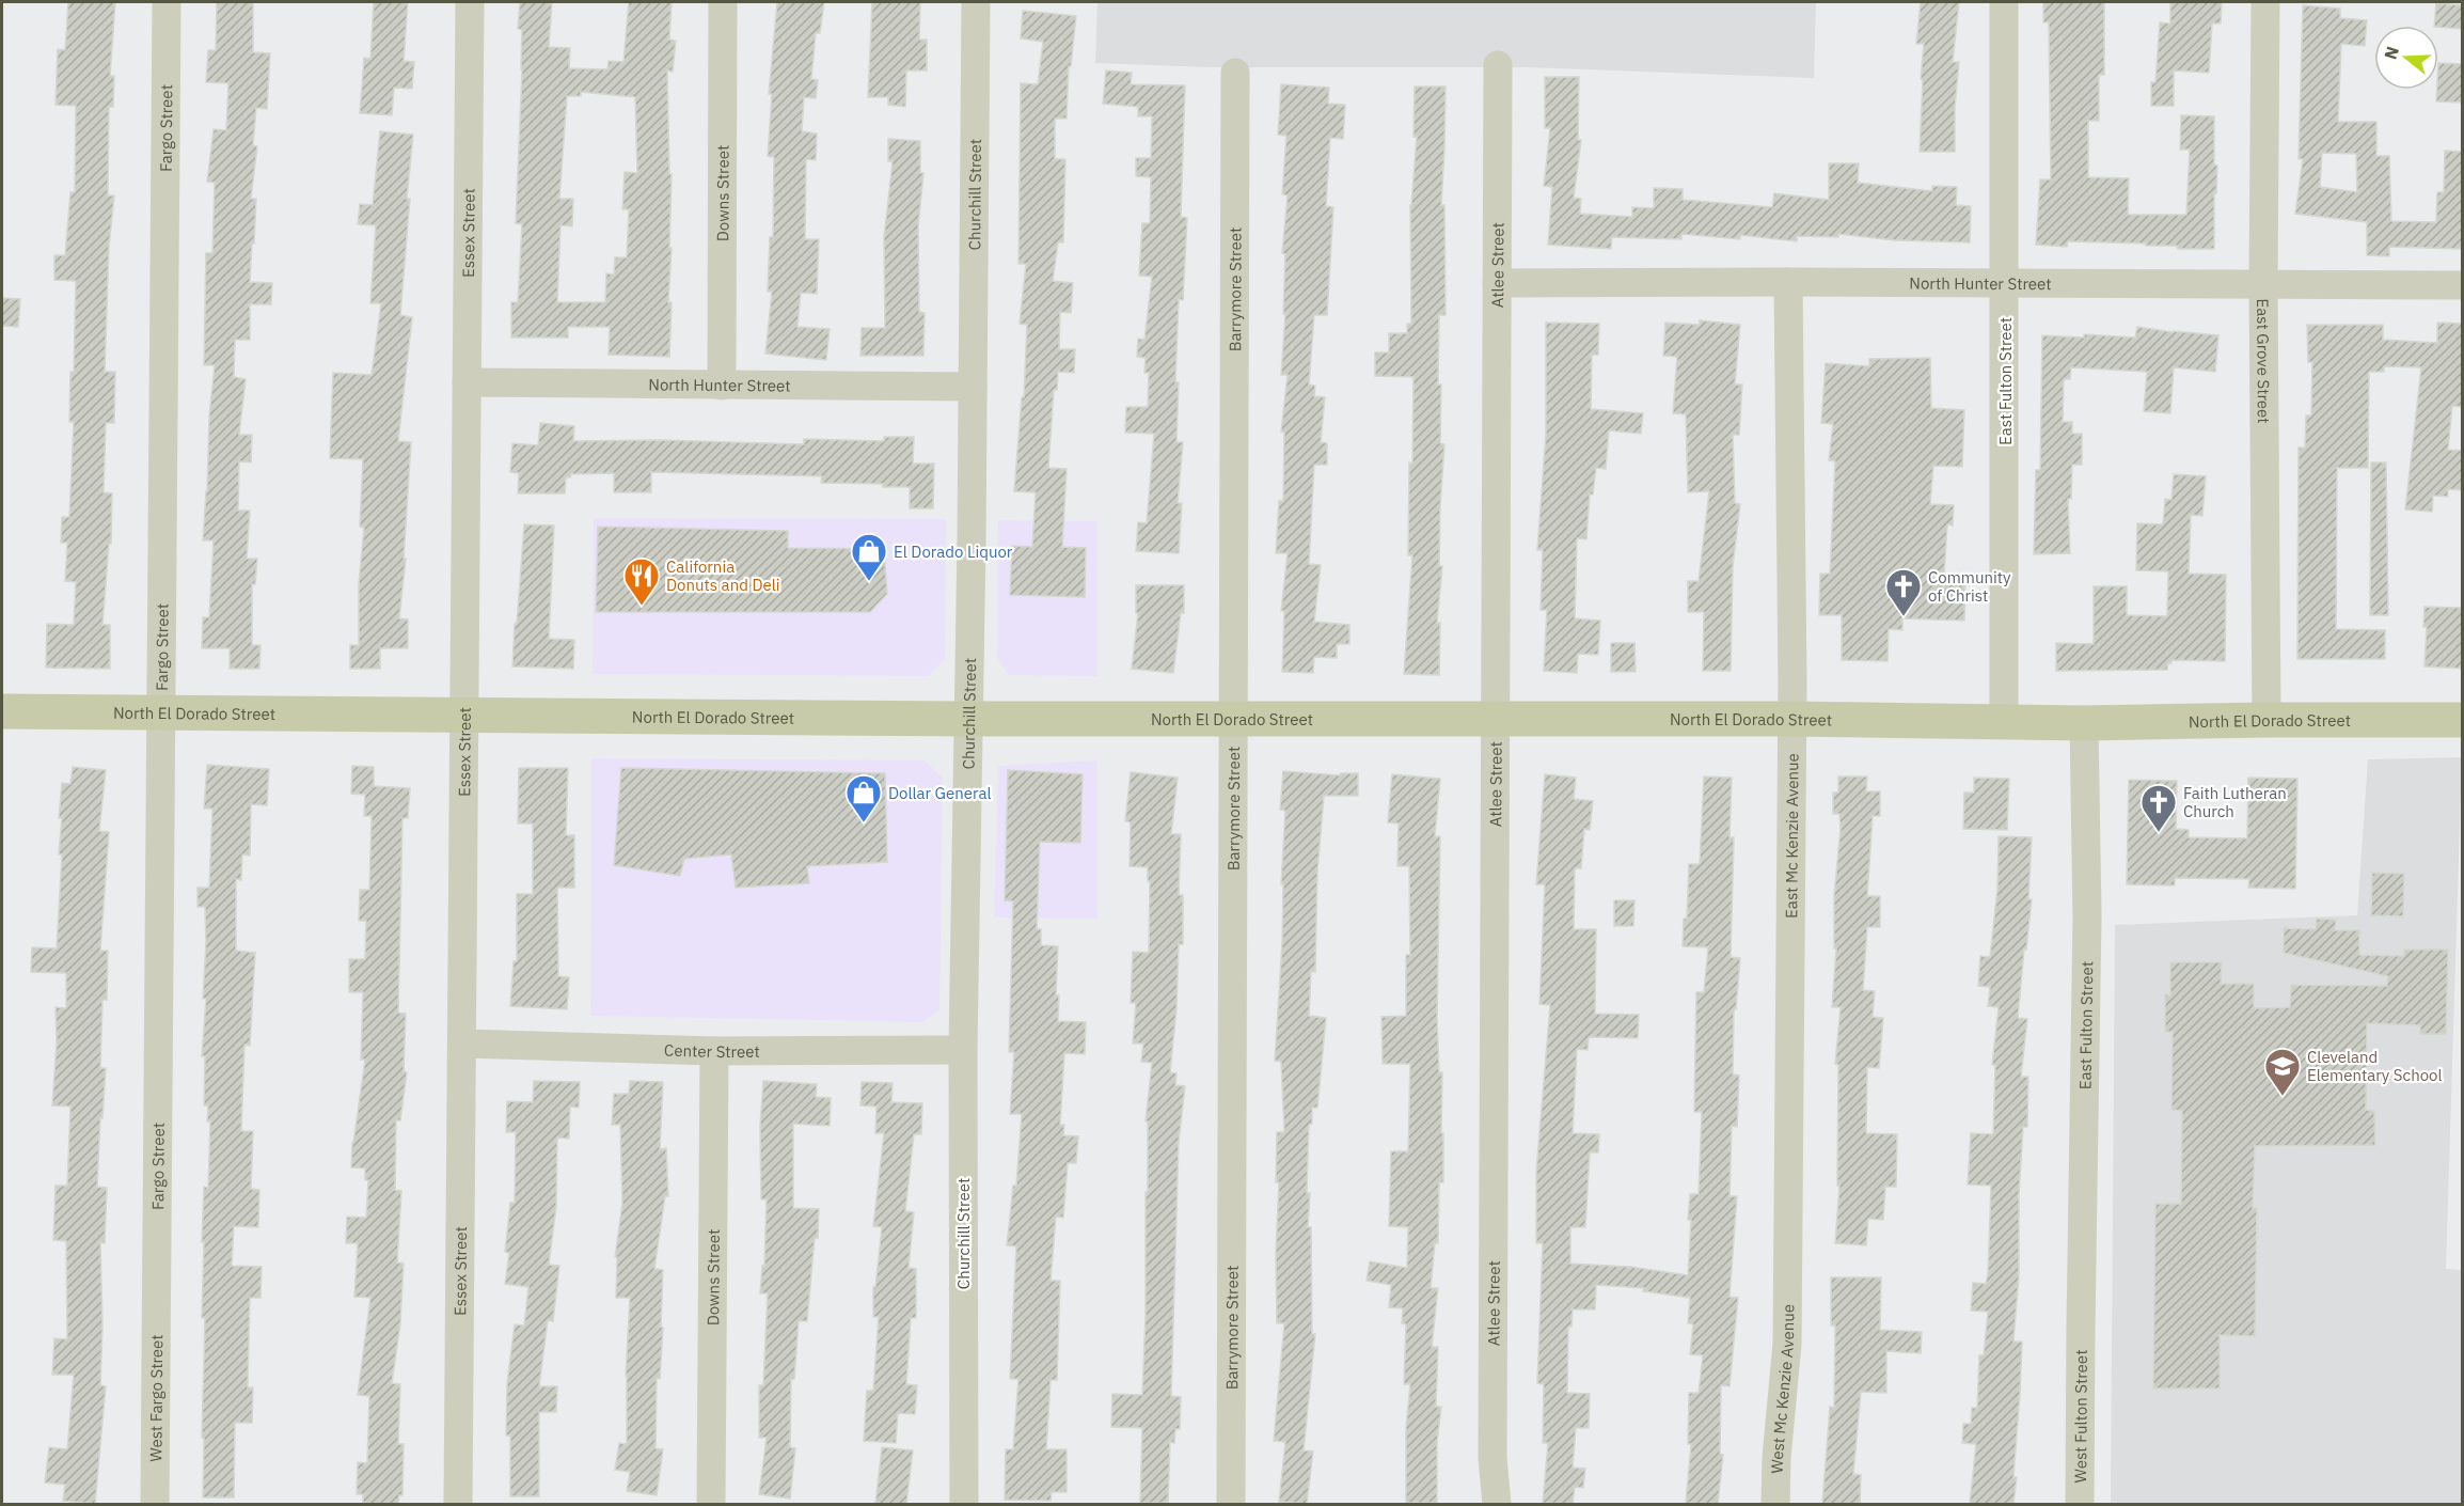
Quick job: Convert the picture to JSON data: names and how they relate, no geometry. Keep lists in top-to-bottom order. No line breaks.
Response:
{"streets":{"main road":["North El Dorado Street"],"street":["Fargo Street","Downs Street","Churchill Street","Essex Street","Atlee Street","North Hunter Street","Barrymore Street","East Grove Street","East Fulton Street","East Mc Kenzie Avenue","Center Street","West Mc Kenzie Avenue","West Fargo Street","West Fulton Street"]},"crossings":[["Fargo Street","North El Dorado Street"],["Fargo Street","West Fargo Street"],["Downs Street","North Hunter Street"],["Downs Street","Center Street"],["Churchill Street","North Hunter Street"],["Churchill Street","North El Dorado Street"],["Churchill Street","Center Street"],["Essex Street","North Hunter Street"],["Essex Street","North El Dorado Street"],["Essex Street","Center Street"],["Atlee Street","North Hunter Street"],["Atlee Street","North El Dorado Street"],["North Hunter Street","East Grove Street"],["North Hunter Street","East Fulton Street"],["North Hunter Street","East Mc Kenzie Avenue"],["Barrymore Street","North El Dorado Street"],["East Grove Street","North El Dorado Street"],["East Fulton Street","North El Dorado Street"],["East Fulton Street","West Fulton Street"],["North El Dorado Street","East Mc Kenzie Avenue"],["East Mc Kenzie Avenue","West Mc Kenzie Avenue"]],"places":{"shop":["El Dorado Liquor","Dollar General"],"restaurant":["California Donuts and Deli"],"church":["Community of Christ","Faith Lutheran Church"],"school or university":["Cleveland Elementary School"]},"north":"left"}
